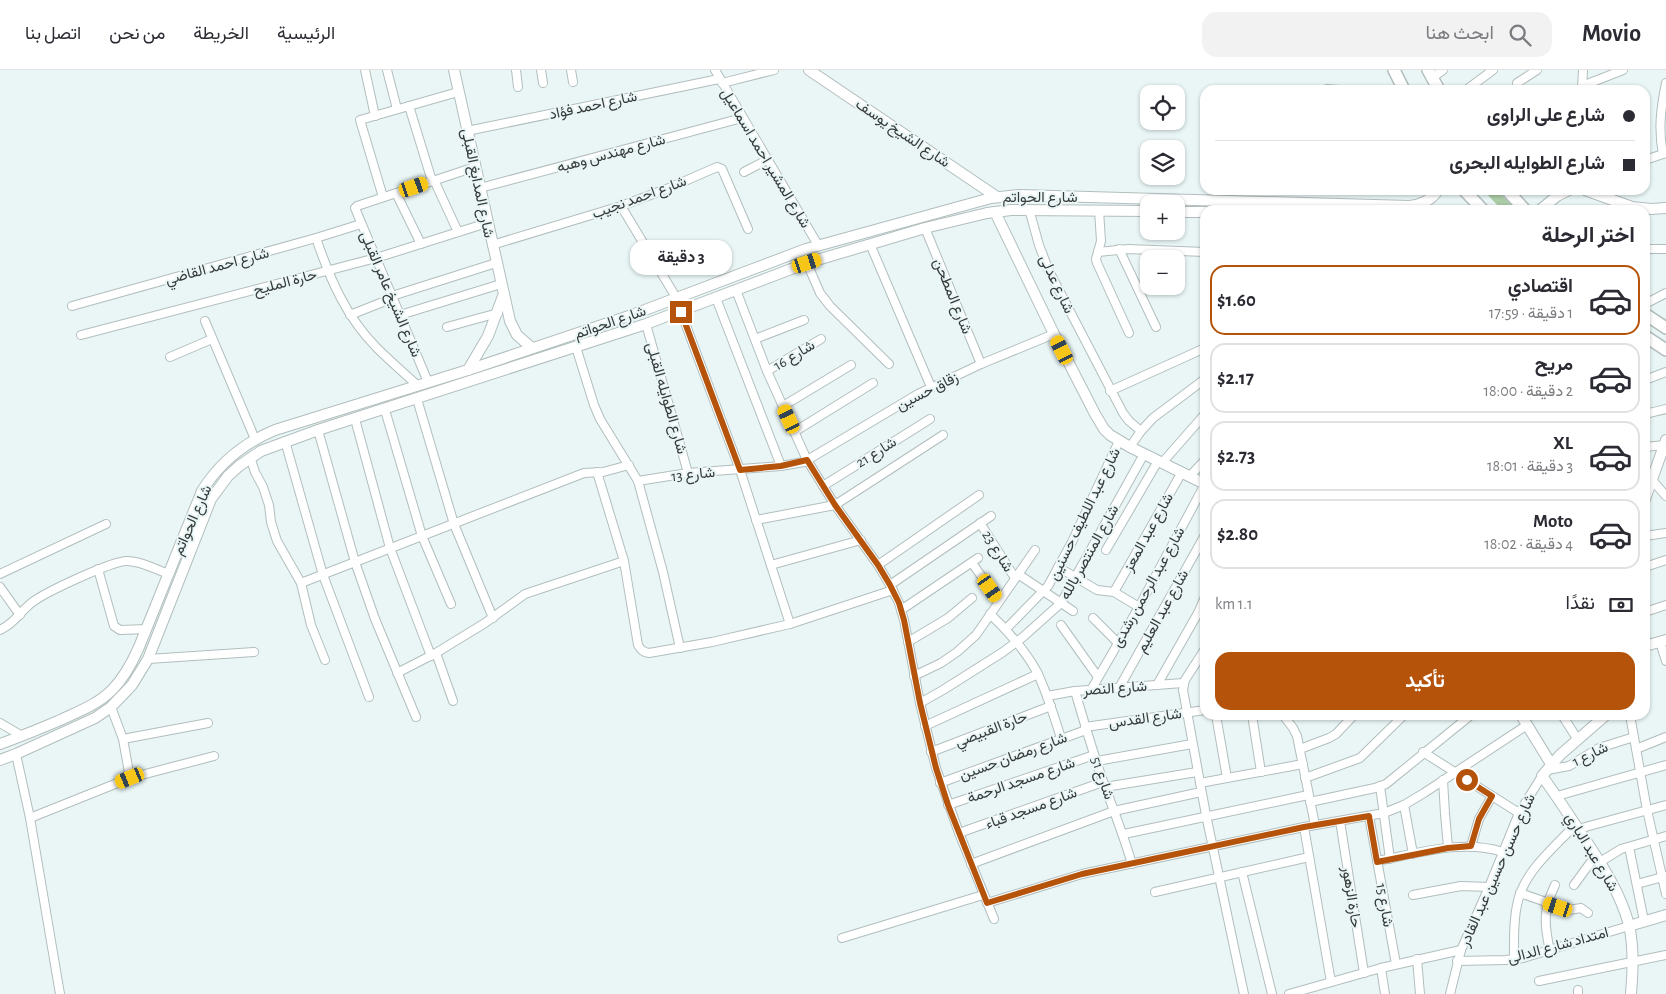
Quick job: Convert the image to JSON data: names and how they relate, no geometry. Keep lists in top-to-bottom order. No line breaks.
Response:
{"streets":{"main road":["شارع الشيخ يوسف","شارع المدابغ القبلى","شارع الحواتم","شارع عبد الباري","شارع حسن حسين عبد القادر"],"street":["شارع احمد فؤاد","شارع مهندس وهبه","شارع المشير احمد اسماعيل","شارع احمد نجيب","شارع احمد القاضي","حارة المليح","شارع عدلى","شارع الشيخ عامر القبلى","شارع المطحن","شارع 16","زقاق حسين","شارع الطوايله القبلى","شارع 21","شارع 13","شارع عبد اللطيف حسنين","شارع عبد المعز","شارع 23","شارع المنتصر بالله","شارع عبد الرحمن رشدى","شارع عبد العليم","شارع النصر","شارع القدس","حارة القبيصي","شارع 1","شارع رمضان حسين","شارع 51","شارع مسجد الرحمة","شارع مسجد قباء","حارة الزهور","شارع 15","امتداد شارع الدالى"]},"crossings":[["شارع احمد فؤاد","شارع المشير احمد اسماعيل"],["شارع احمد فؤاد","شارع المدابغ القبلى"],["شارع الشيخ يوسف","شارع الحواتم"],["شارع مهندس وهبه","شارع المشير احمد اسماعيل"],["شارع مهندس وهبه","شارع المدابغ القبلى"],["شارع المشير احمد اسماعيل","شارع الحواتم"],["شارع المدابغ القبلى","شارع احمد نجيب"],["شارع المدابغ القبلى","شارع الحواتم"],["شارع المدابغ القبلى","حارة المليح"],["شارع الحواتم","شارع عدلى"],["شارع الحواتم","شارع الشيخ عامر القبلى"],["شارع الحواتم","شارع المطحن"],["شارع الحواتم","شارع الطوايله القبلى"],["شارع احمد القاضي","شارع الشيخ عامر القبلى"],["حارة المليح","شارع الشيخ عامر القبلى"],["شارع المطحن","زقاق حسين"],["زقاق حسين","شارع 13"],["شارع الطوايله القبلى","شارع 13"],["شارع عبد الرحمن رشدى","شارع النصر"],["شارع عبد العليم","شارع النصر"],["شارع النصر","شارع 51"],["شارع القدس","شارع رمضان حسين"],["شارع القدس","شارع 51"],["شارع 1","شارع عبد الباري"],["شارع 1","شارع حسن حسين عبد القادر"],["شارع رمضان حسين","شارع 51"],["شارع 51","شارع مسجد الرحمة"],["شارع 51","شارع مسجد قباء"],["شارع عبد الباري","شارع حسن حسين عبد القادر"],["شارع عبد الباري","امتداد شارع الدالى"],["شارع حسن حسين عبد القادر","امتداد شارع الدالى"]],"page":{"header":"Movio","search":"ابحث هنا","nav":["الرئيسية","الخريطة","من نحن","اتصل بنا"],"map_buttons":["+","−"],"banner":["شارع على الراوى","شارع الطوايله البحرى"],"heading":"اختر الرحلة","bubble":"3 دقيقة","list":[{"name":"اقتصادي","note":"1 دقيقة · 17:59","value":"$1.60"},{"name":"مريح","note":"2 دقيقة · 18:00","value":"$2.17"},{"name":"XL","note":"3 دقيقة · 18:01","value":"$2.73"},{"name":"Moto","note":"4 دقيقة · 18:02","value":"$2.80"}],"pay":["نقدًا","1.1 km"],"buttons":"تأكيد"}}
